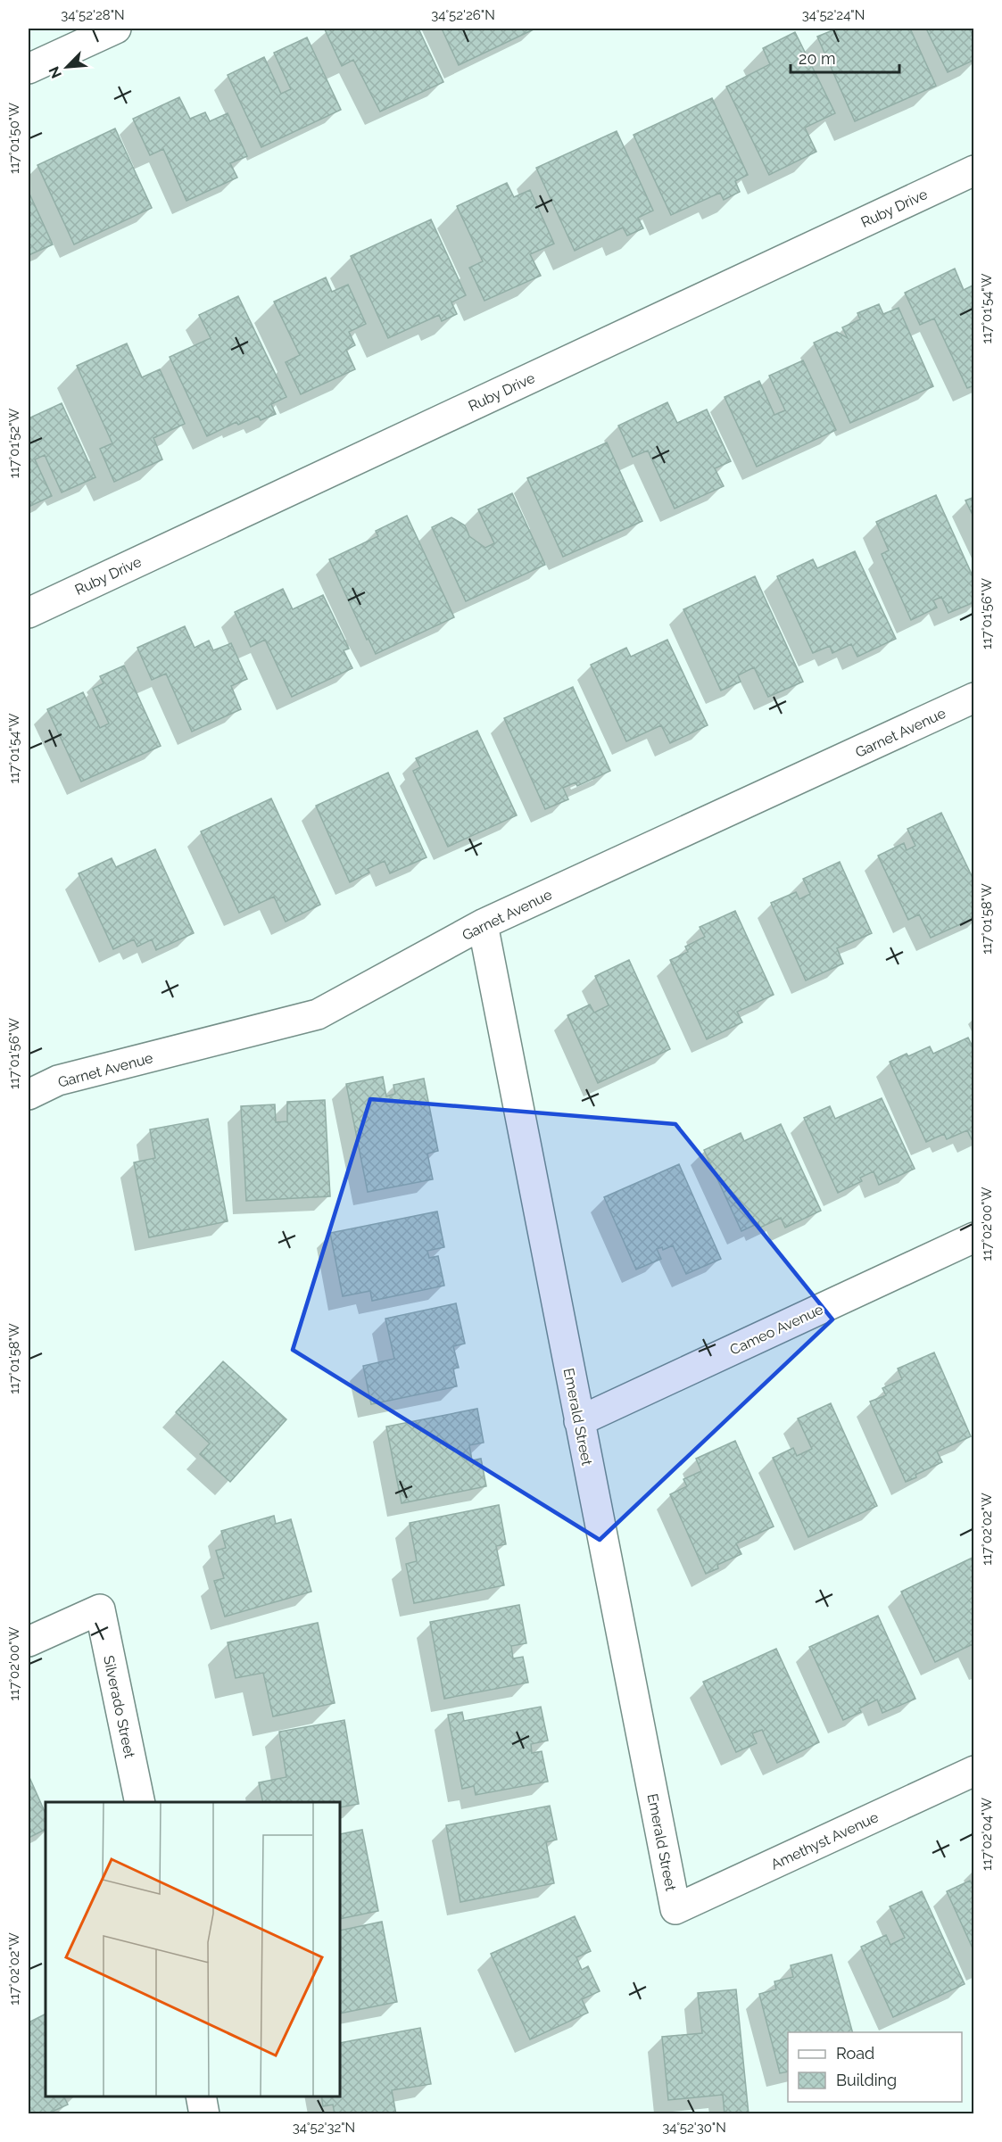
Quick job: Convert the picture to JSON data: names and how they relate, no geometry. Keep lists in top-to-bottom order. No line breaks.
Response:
{"streets":{"street":["Ruby Drive","Garnet Avenue","Cameo Avenue","Emerald Street","Silverado Street","Amethyst Avenue"]},"crossings":[["Garnet Avenue","Emerald Street"],["Cameo Avenue","Emerald Street"],["Emerald Street","Amethyst Avenue"]],"legend":["Road","Building"],"scale_bar":"20 m","north":"bottom left","coordinates":["34°52'28\"N","34°52'26\"N","34°52'24\"N","117°01'50\"W","117°01'54\"W","117°01'52\"W","117°01'56\"W","117°01'58\"W","117°02'00\"W","117°02'02\"W","117°02'04\"W","34°52'32\"N","34°52'30\"N"]}
